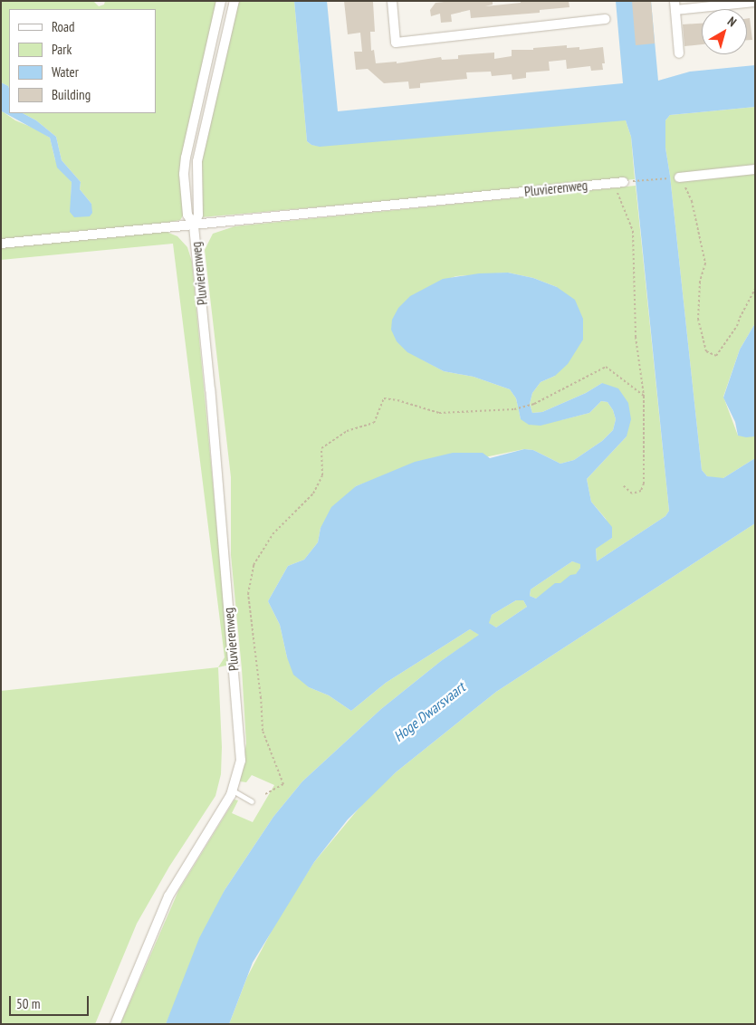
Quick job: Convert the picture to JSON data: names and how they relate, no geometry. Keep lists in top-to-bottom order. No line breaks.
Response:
{"streets":{"street":["Pluvierenweg"]},"water":["Hoge Dwarsvaart"],"legend":["Road","Park","Water","Building"],"scale_bar":"50 m","north":"top right"}
